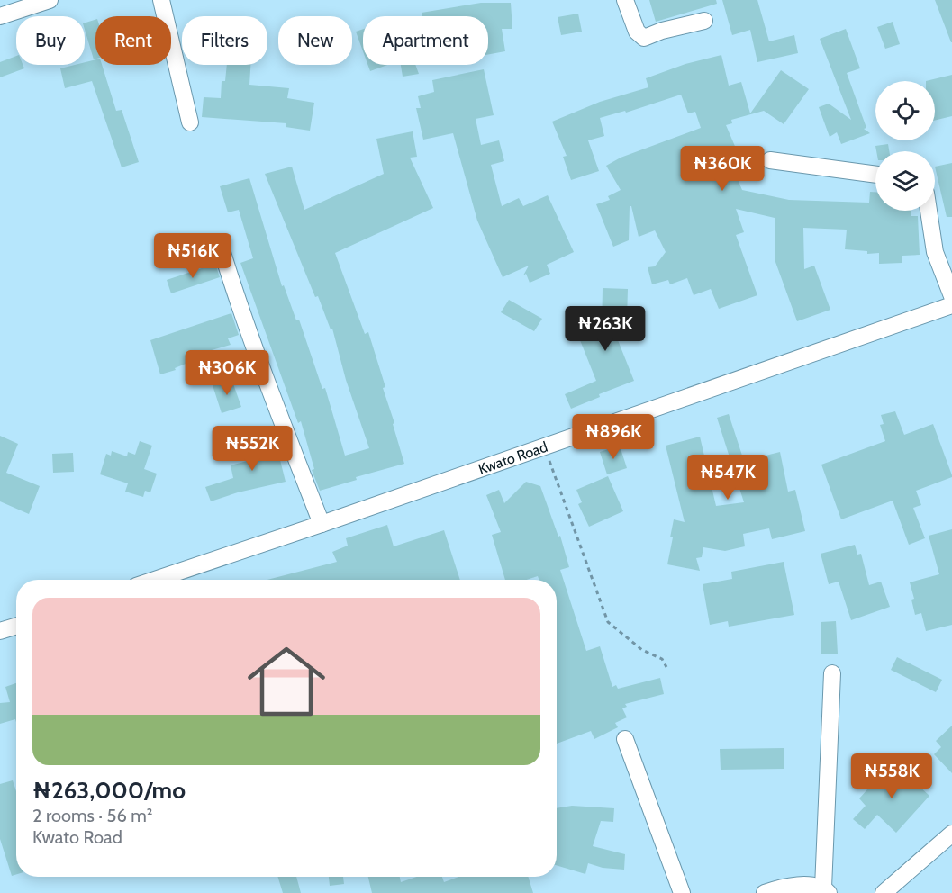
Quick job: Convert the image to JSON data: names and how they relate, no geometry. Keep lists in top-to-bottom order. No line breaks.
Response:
{"streets":{"street":["Kwato Road"]},"page":{"chip":["Buy","Rent","Filters","New","Apartment"],"price":["₦360K","₦516K","₦263K","₦306K","₦896K","₦552K","₦547K","₦558K"],"list":[{"name":"₦263,000/mo","note":"2 rooms · 56 m² · Kwato Road"}]}}
